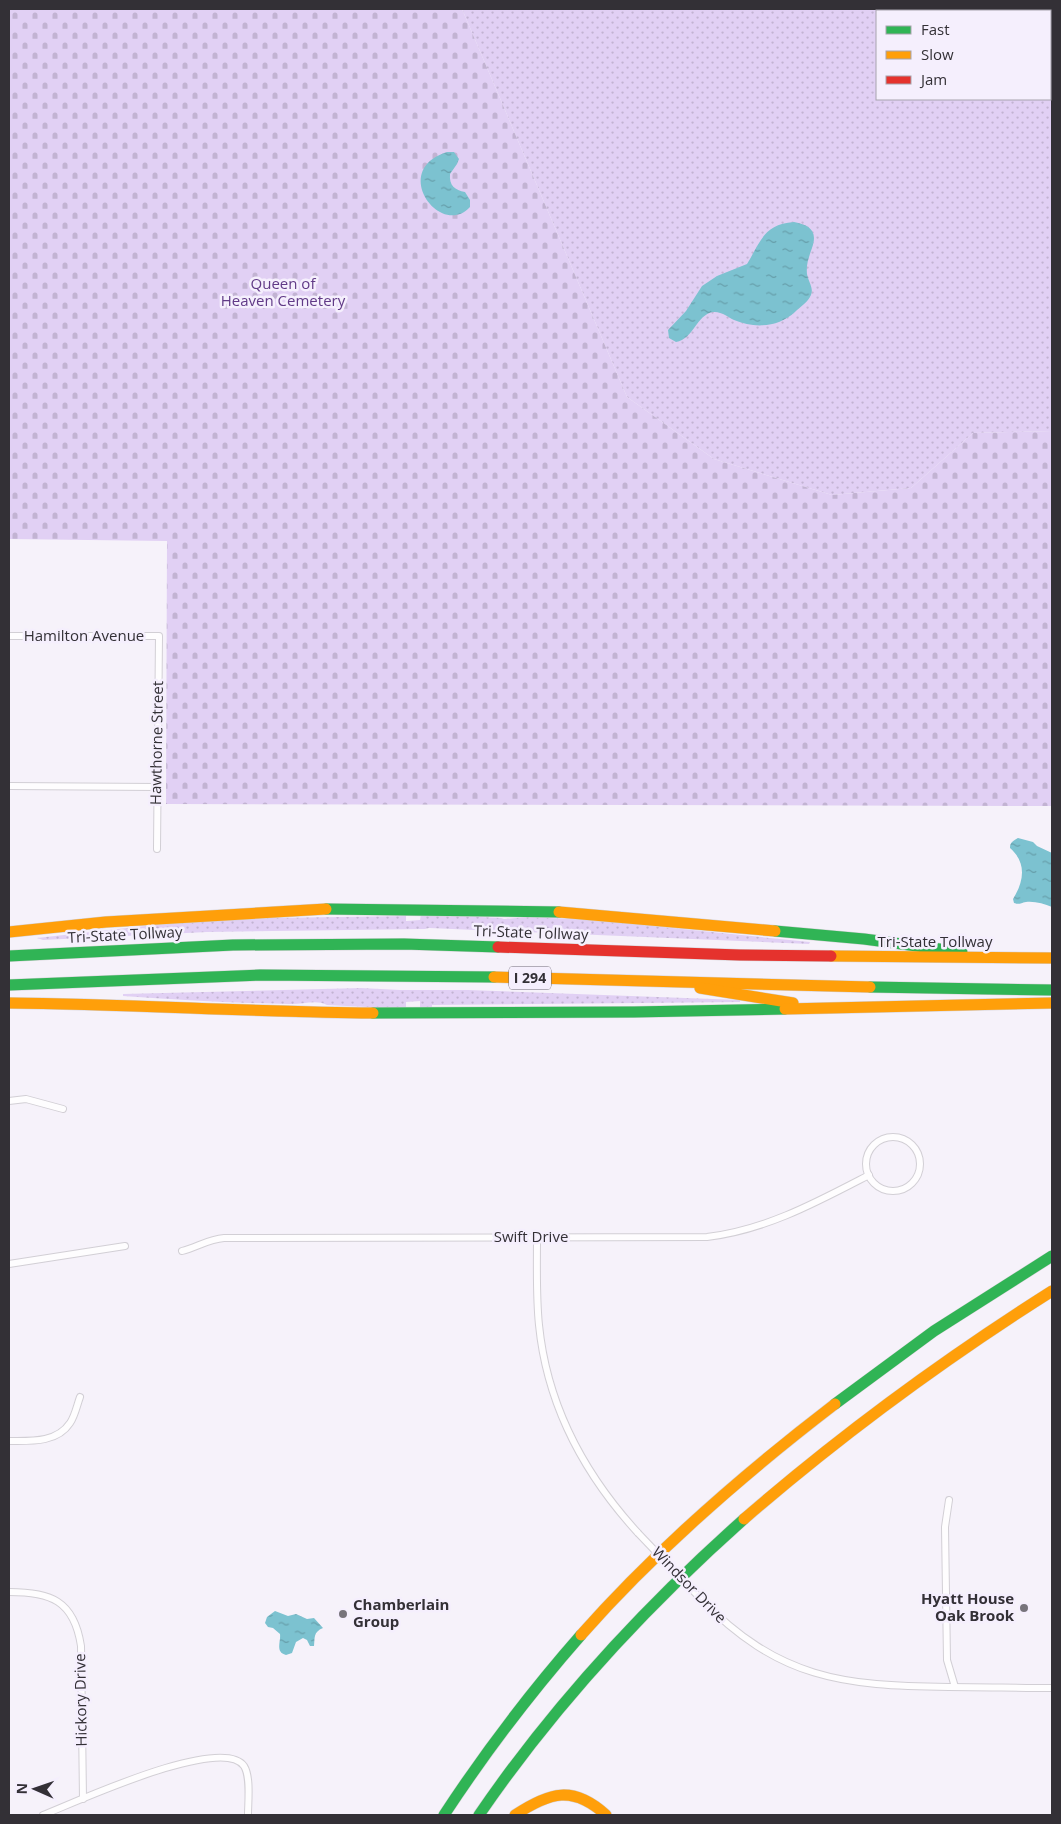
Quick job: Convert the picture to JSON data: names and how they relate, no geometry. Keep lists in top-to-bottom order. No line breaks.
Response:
{"streets":{"highway":["Tri-State Tollway","I 294"],"street":["Hamilton Avenue","Hawthorne Street","Swift Drive","Windsor Drive","Hickory Drive"]},"crossings":[["Hamilton Avenue","Hawthorne Street"],["Swift Drive","Windsor Drive"]],"parks":["Queen of Heaven Cemetery"],"places":["Hyatt House Oak Brook","Chamberlain Group"],"legend":["Fast","Slow","Jam"],"north":"left"}
